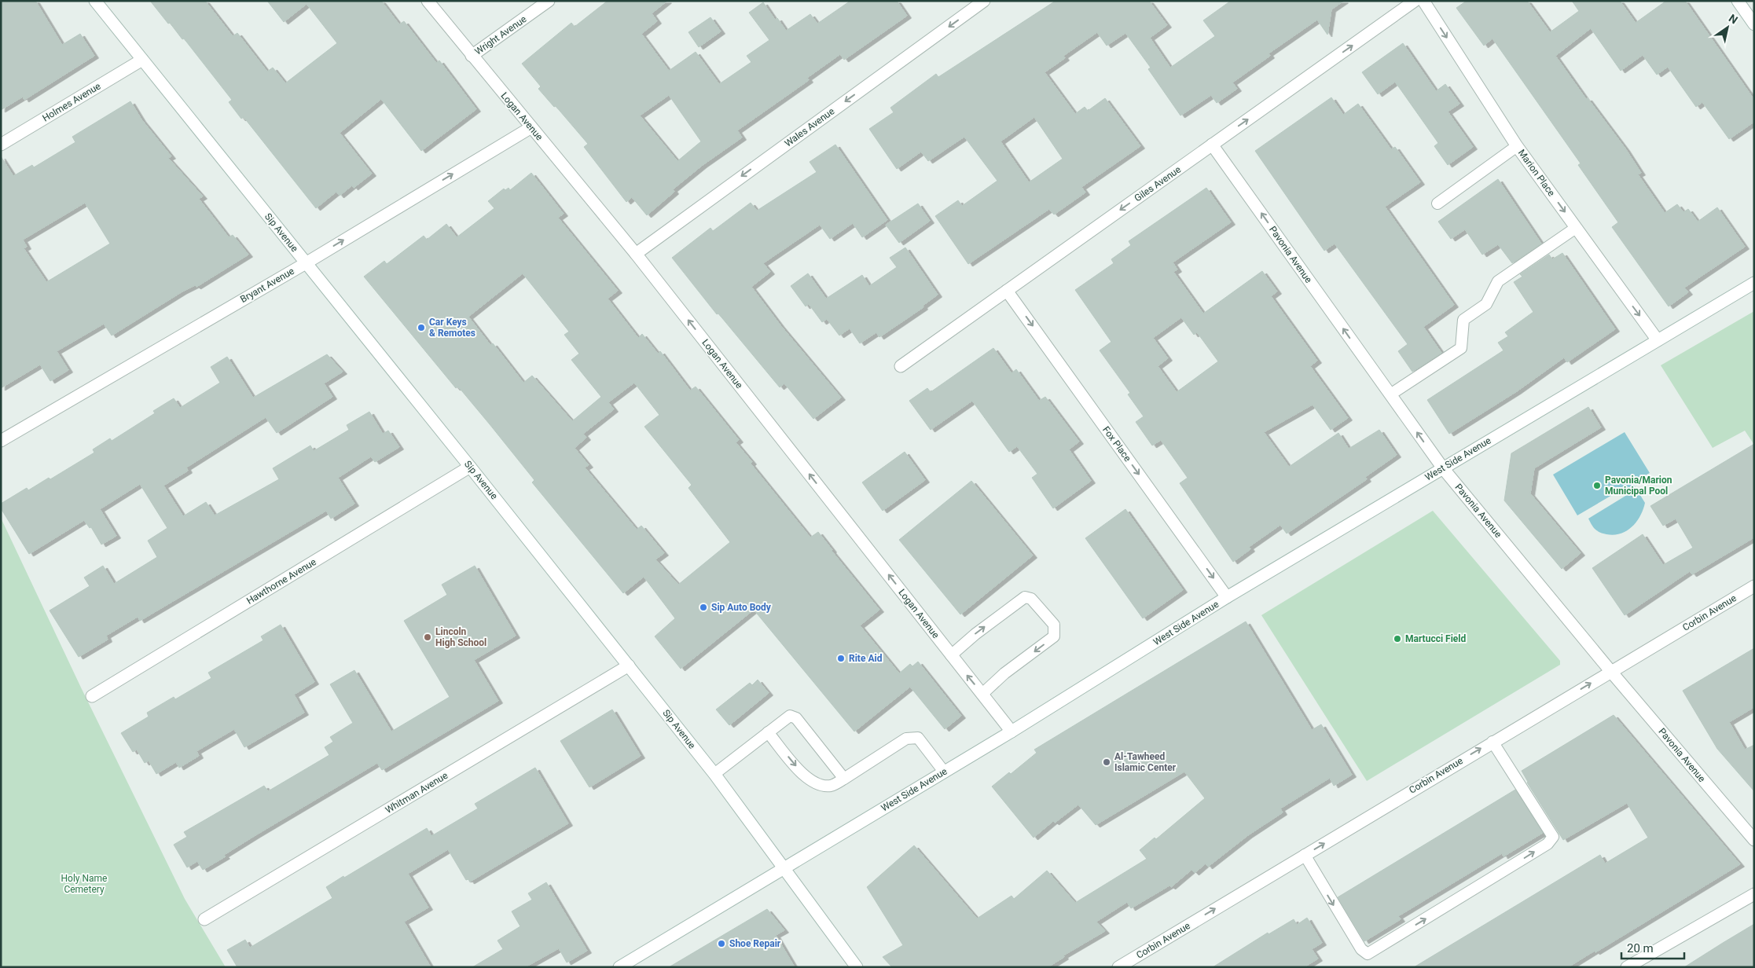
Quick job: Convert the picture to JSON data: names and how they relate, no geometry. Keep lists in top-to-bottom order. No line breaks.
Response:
{"streets":{"street":["Wright Avenue","Holmes Avenue","Logan Avenue","Wales Avenue","Marion Place","Giles Avenue","Sip Avenue","Pavonia Avenue","Bryant Avenue","Fox Place","West Side Avenue","Hawthorne Avenue","Corbin Avenue","Whitman Avenue"]},"crossings":[["Wright Avenue","Logan Avenue"],["Holmes Avenue","Sip Avenue"],["Logan Avenue","Wales Avenue"],["Logan Avenue","Bryant Avenue"],["Logan Avenue","West Side Avenue"],["Marion Place","West Side Avenue"],["Giles Avenue","Pavonia Avenue"],["Giles Avenue","Fox Place"],["Sip Avenue","Bryant Avenue"],["Sip Avenue","West Side Avenue"],["Sip Avenue","Hawthorne Avenue"],["Sip Avenue","Whitman Avenue"],["Pavonia Avenue","West Side Avenue"],["Pavonia Avenue","Corbin Avenue"],["Fox Place","West Side Avenue"]],"one_way":["Logan Avenue","Wales Avenue","Marion Place","Pavonia Avenue","Bryant Avenue","Fox Place","Corbin Avenue"],"parks":["Holy Name Cemetery"],"places":["Car Keys & Remotes","Pavonia/Marion Municipal Pool","Sip Auto Body","Lincoln High School","Martucci Field","Rite Aid","Al-Tawheed Islamic Center","Shoe Repair"],"scale_bar":"20 m","north":"top right"}
